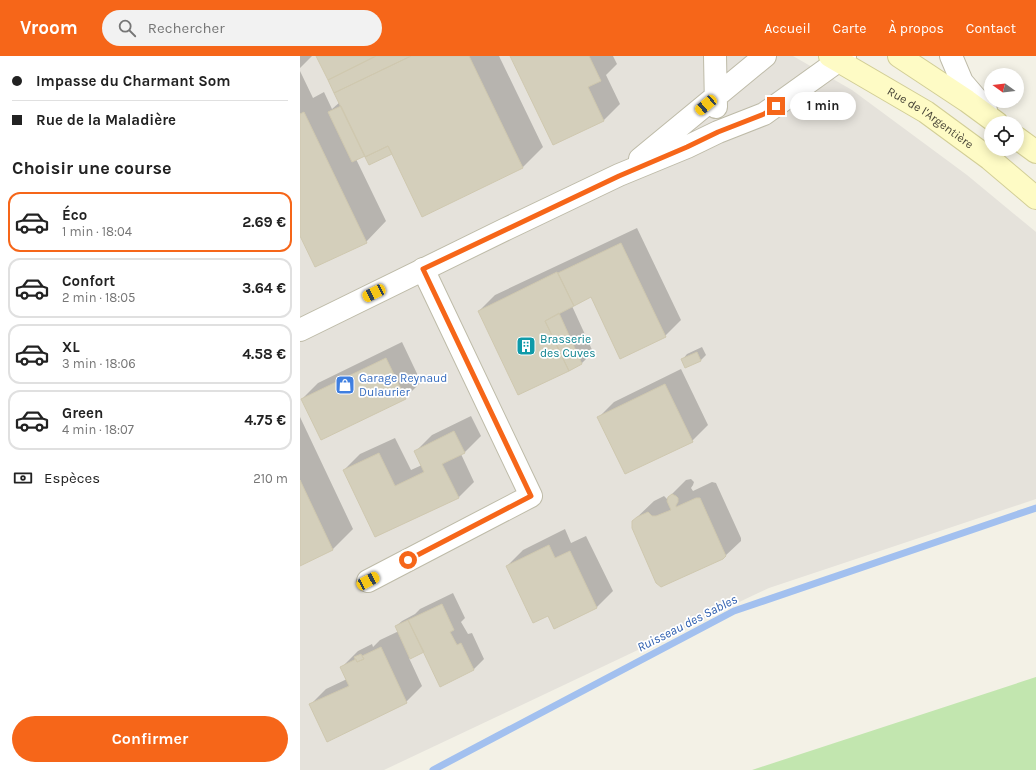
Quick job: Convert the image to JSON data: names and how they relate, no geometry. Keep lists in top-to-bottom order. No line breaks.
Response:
{"streets":{"main road":["Rue de l'Argentière"]},"water":["Ruisseau des Sables"],"places":{"building":["Brasserie des Cuves"],"shop":["Garage Reynaud Dulaurier"]},"north":"left","page":{"header":"Vroom","search":"Rechercher","nav":["Accueil","Carte","À propos","Contact"],"banner":["Impasse du Charmant Som","Rue de la Maladière"],"bubble":"1 min","heading":"Choisir une course","list":[{"name":"Éco","note":"1 min · 18:04","value":"2.69 €"},{"name":"Confort","note":"2 min · 18:05","value":"3.64 €"},{"name":"XL","note":"3 min · 18:06","value":"4.58 €"},{"name":"Green","note":"4 min · 18:07","value":"4.75 €"}],"pay":["Espèces","210 m"],"buttons":"Confirmer"}}
